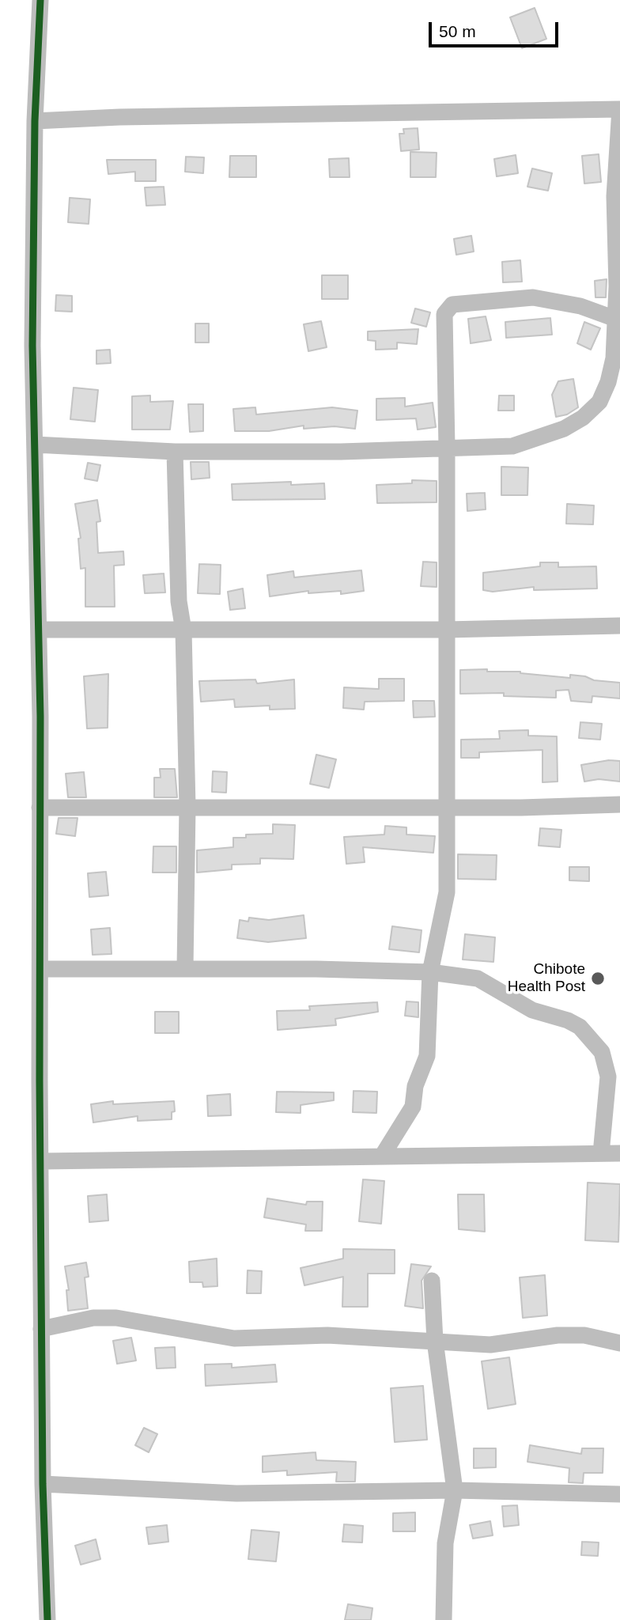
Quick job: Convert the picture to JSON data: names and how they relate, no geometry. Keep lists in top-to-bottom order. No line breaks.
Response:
{"places":["Chibote Health Post"],"scale_bar":"50 m"}
